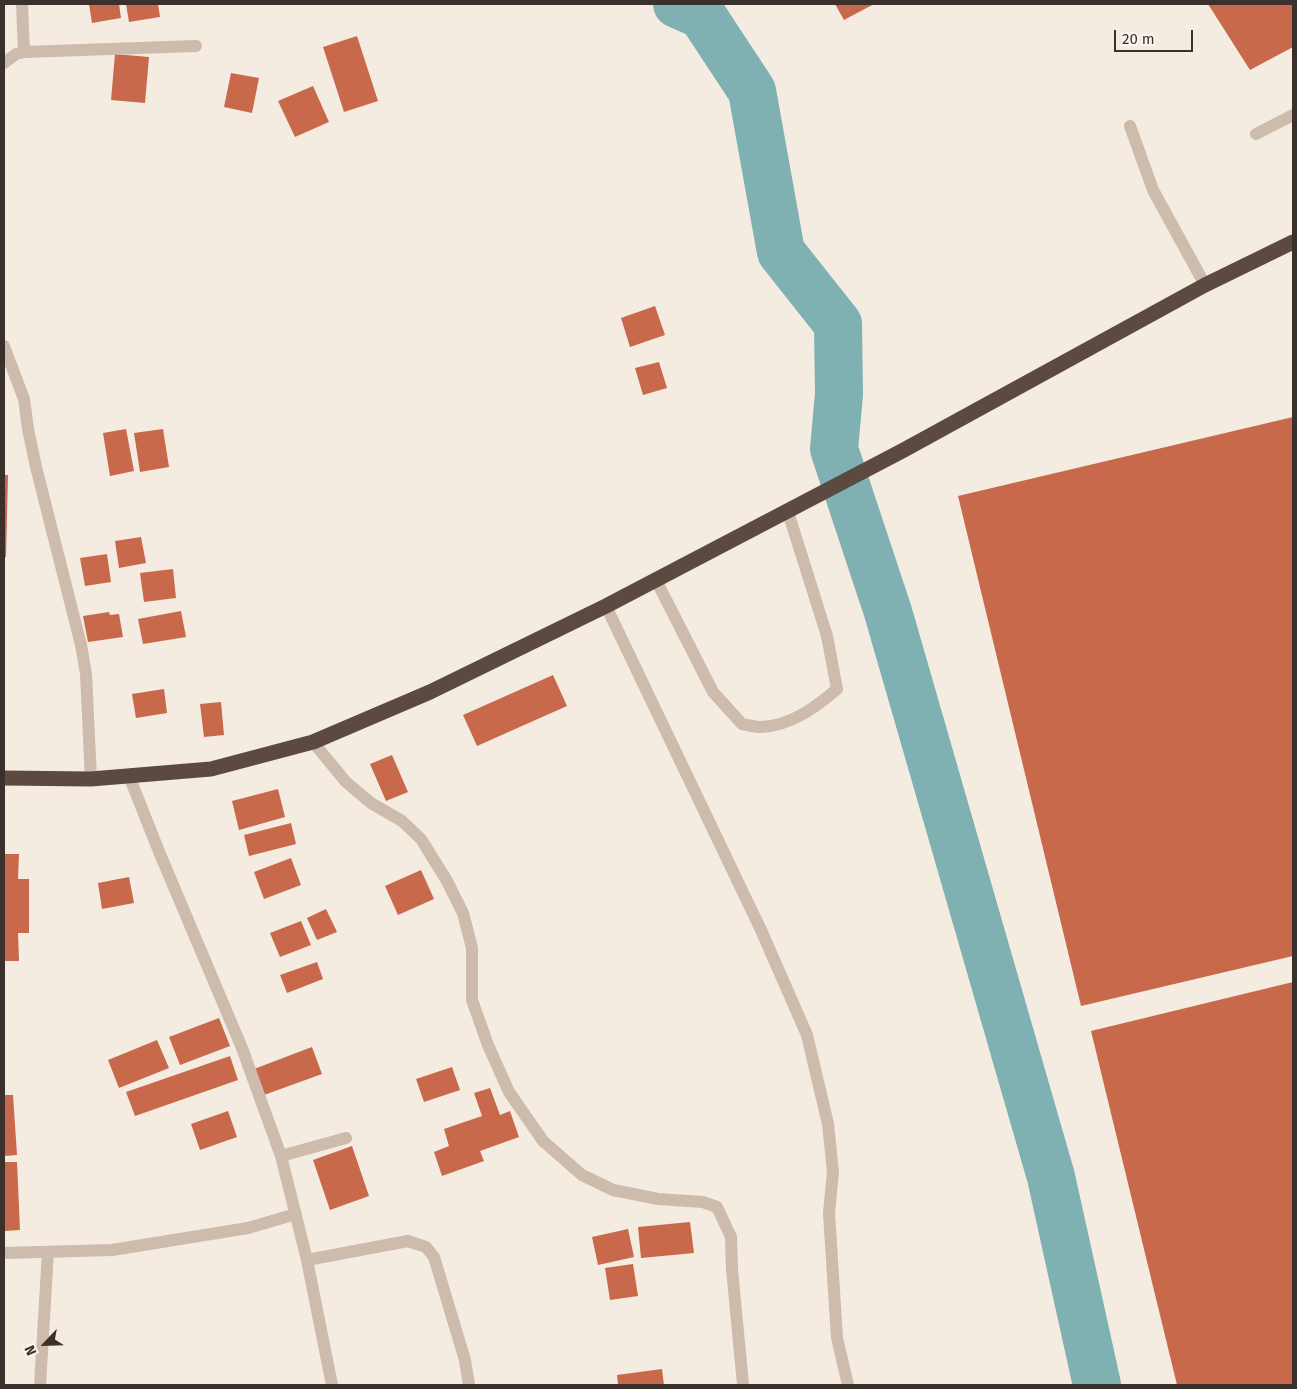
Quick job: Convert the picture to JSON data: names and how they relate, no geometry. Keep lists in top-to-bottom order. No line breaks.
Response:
{"scale_bar":"20 m","north":"bottom left"}
